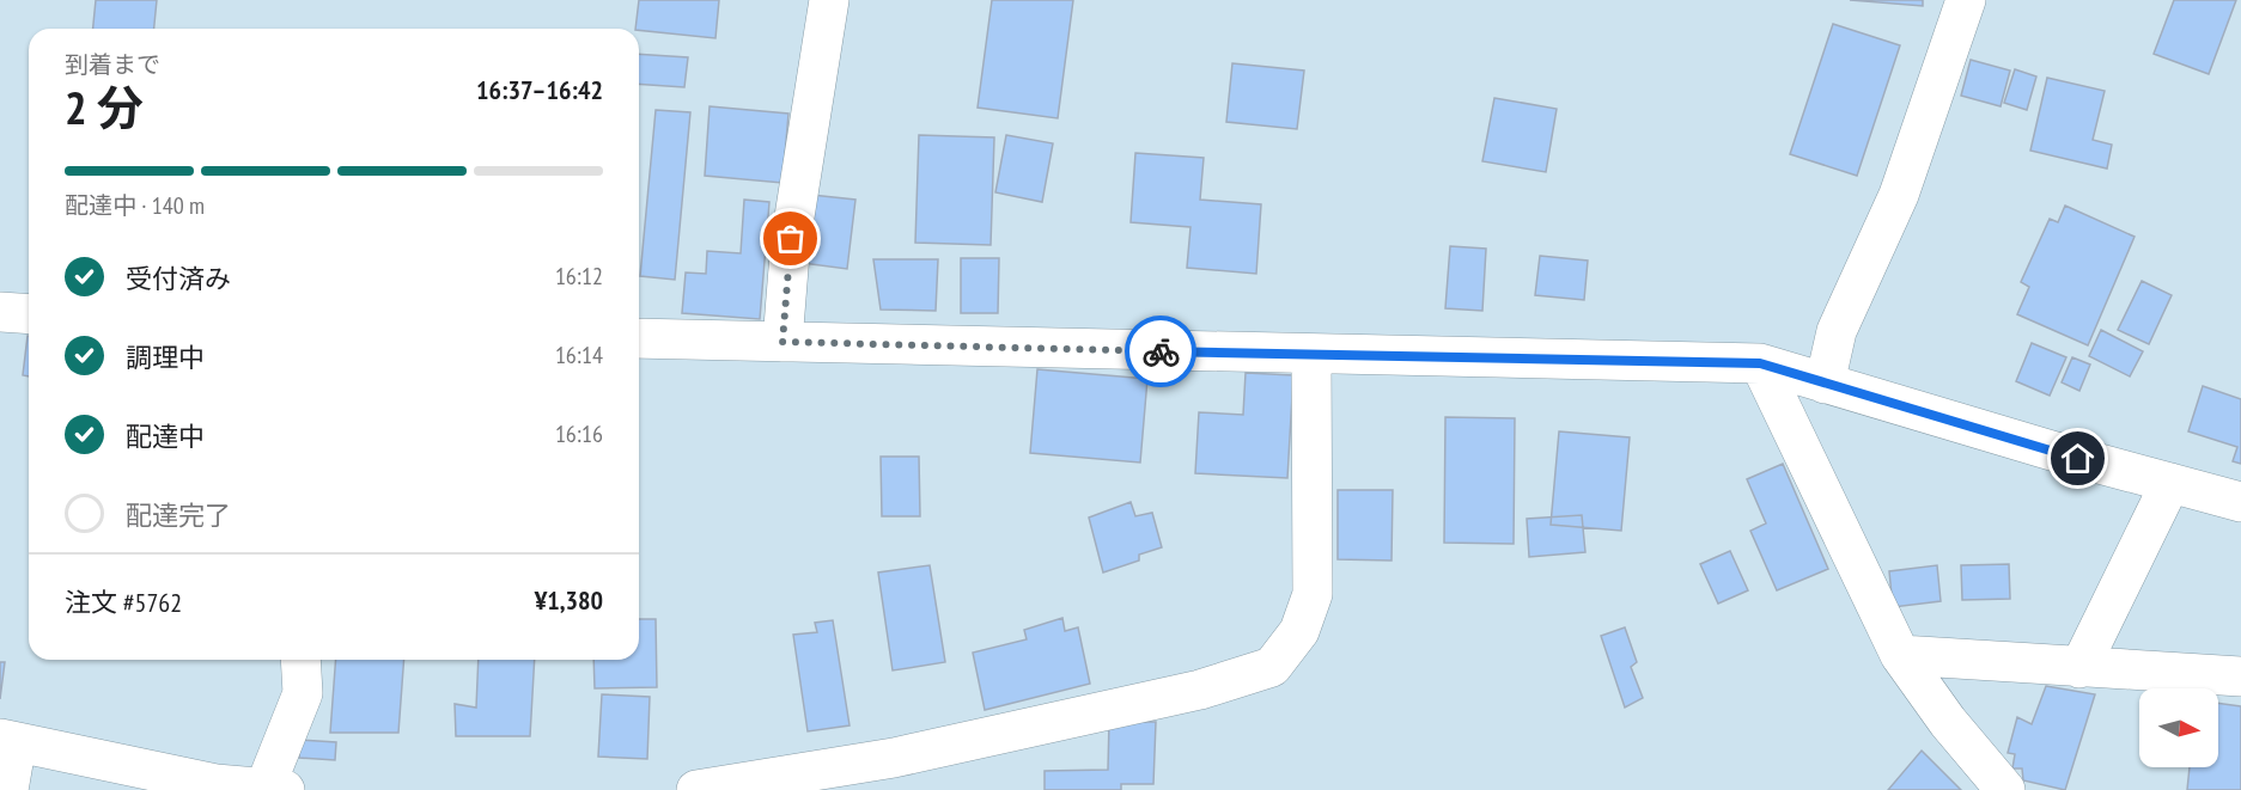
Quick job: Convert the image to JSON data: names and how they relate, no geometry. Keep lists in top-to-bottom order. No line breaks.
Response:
{"north":"right","page":{"heading":["2 分","到着まで","16:37–16:42"],"panel":["注文 #5762","¥1,380"],"bar":"配達中 · 140 m","list":[["受付済み","16:12"],["調理中","16:14"],["配達中","16:16"],"配達完了"]}}
